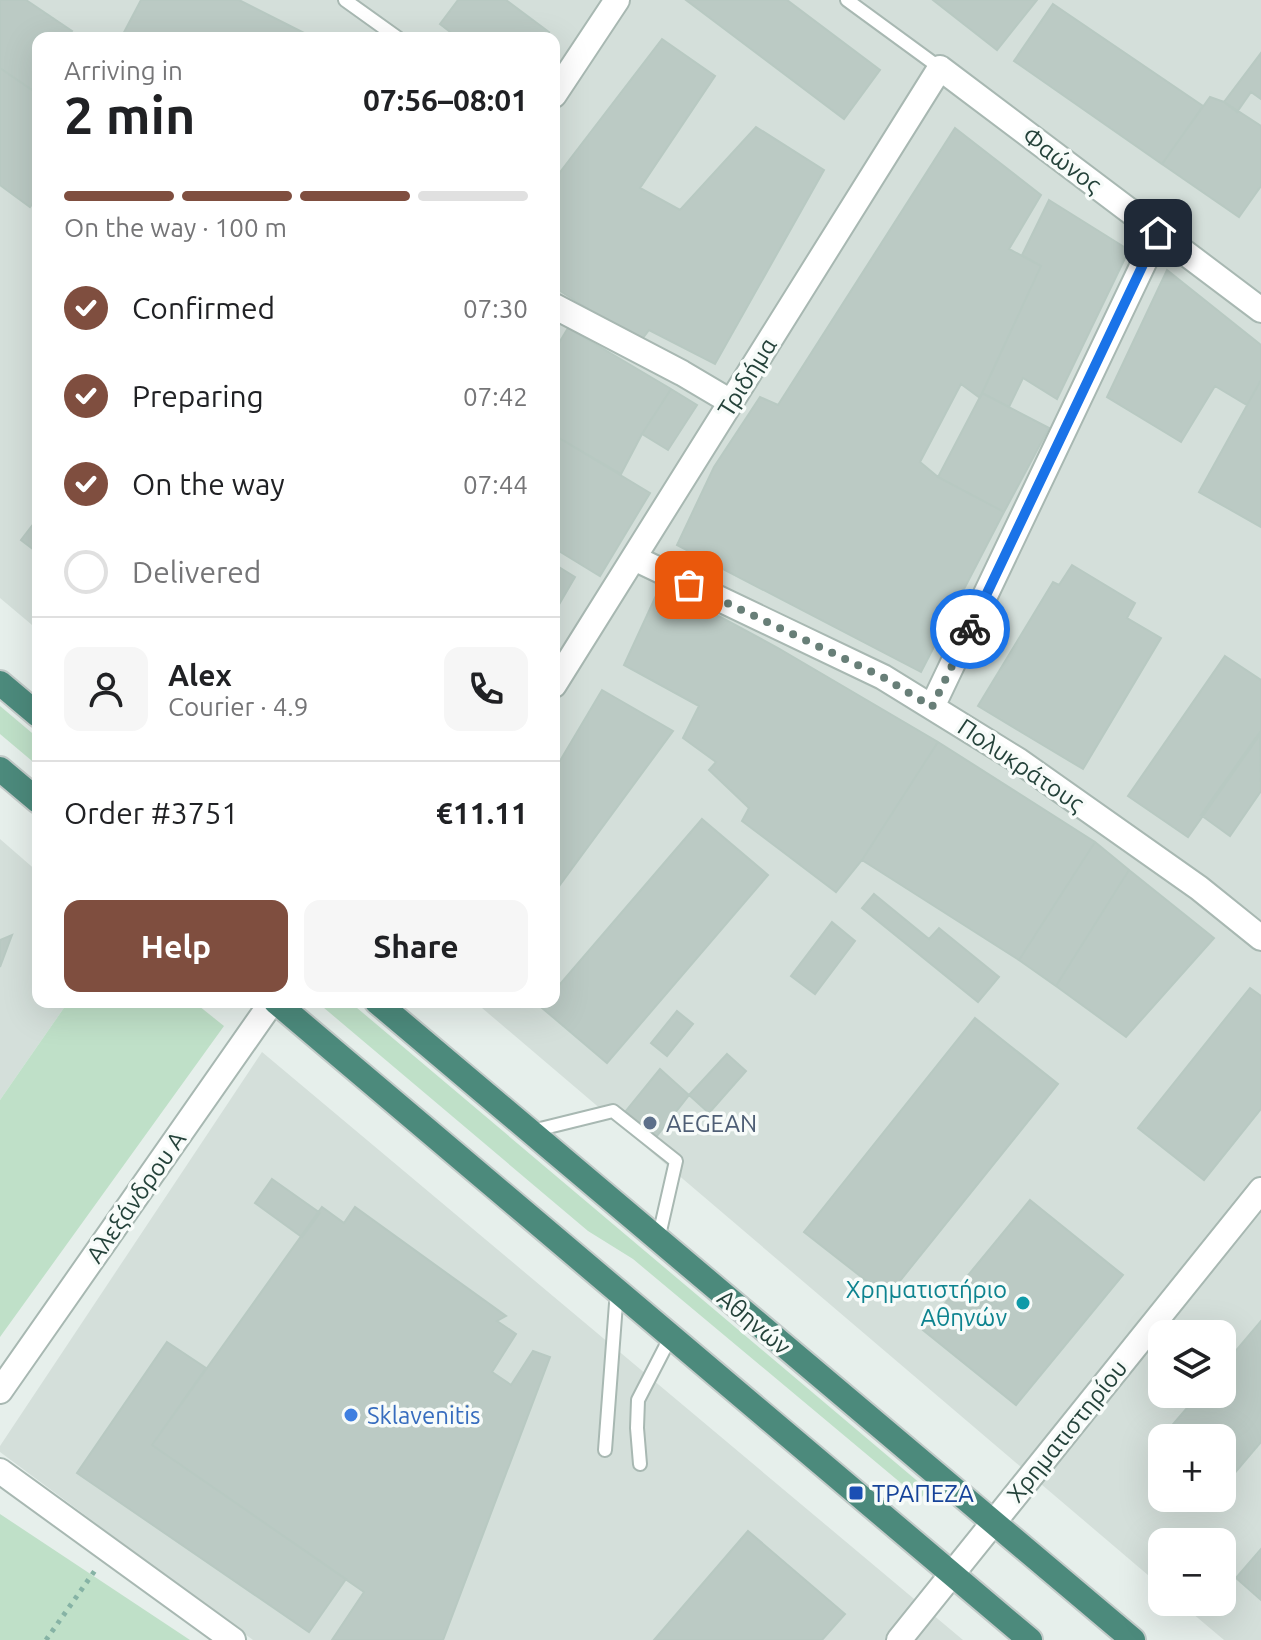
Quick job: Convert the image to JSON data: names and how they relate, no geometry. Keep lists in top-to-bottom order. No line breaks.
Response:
{"streets":{"highway":["Αθηνών"],"street":["Φαώνος","Τριδήμα","Πολυκράτους","Αλεξάνδρου Α","Χρηματιστηρίου"]},"crossings":[["Φαώνος","Τριδήμα"],["Τριδήμα","Πολυκράτους"],["Αθηνών","Χρηματιστηρίου"]],"places":{"other":["AEGEAN","Χρηματιστήριο Αθηνών","Sklavenitis"],"transit":["ΤΡΑΠΕΖΑ"]},"page":{"heading":["2 min","Arriving in","07:56–08:01"],"panel":["Alex","Courier · 4.9","Order #3751","€11.11"],"bar":"On the way · 100 m","list":[["Confirmed","07:30"],["Preparing","07:42"],["On the way","07:44"],"Delivered"],"buttons":["Help","Share"],"map_buttons":["+","−"]}}
